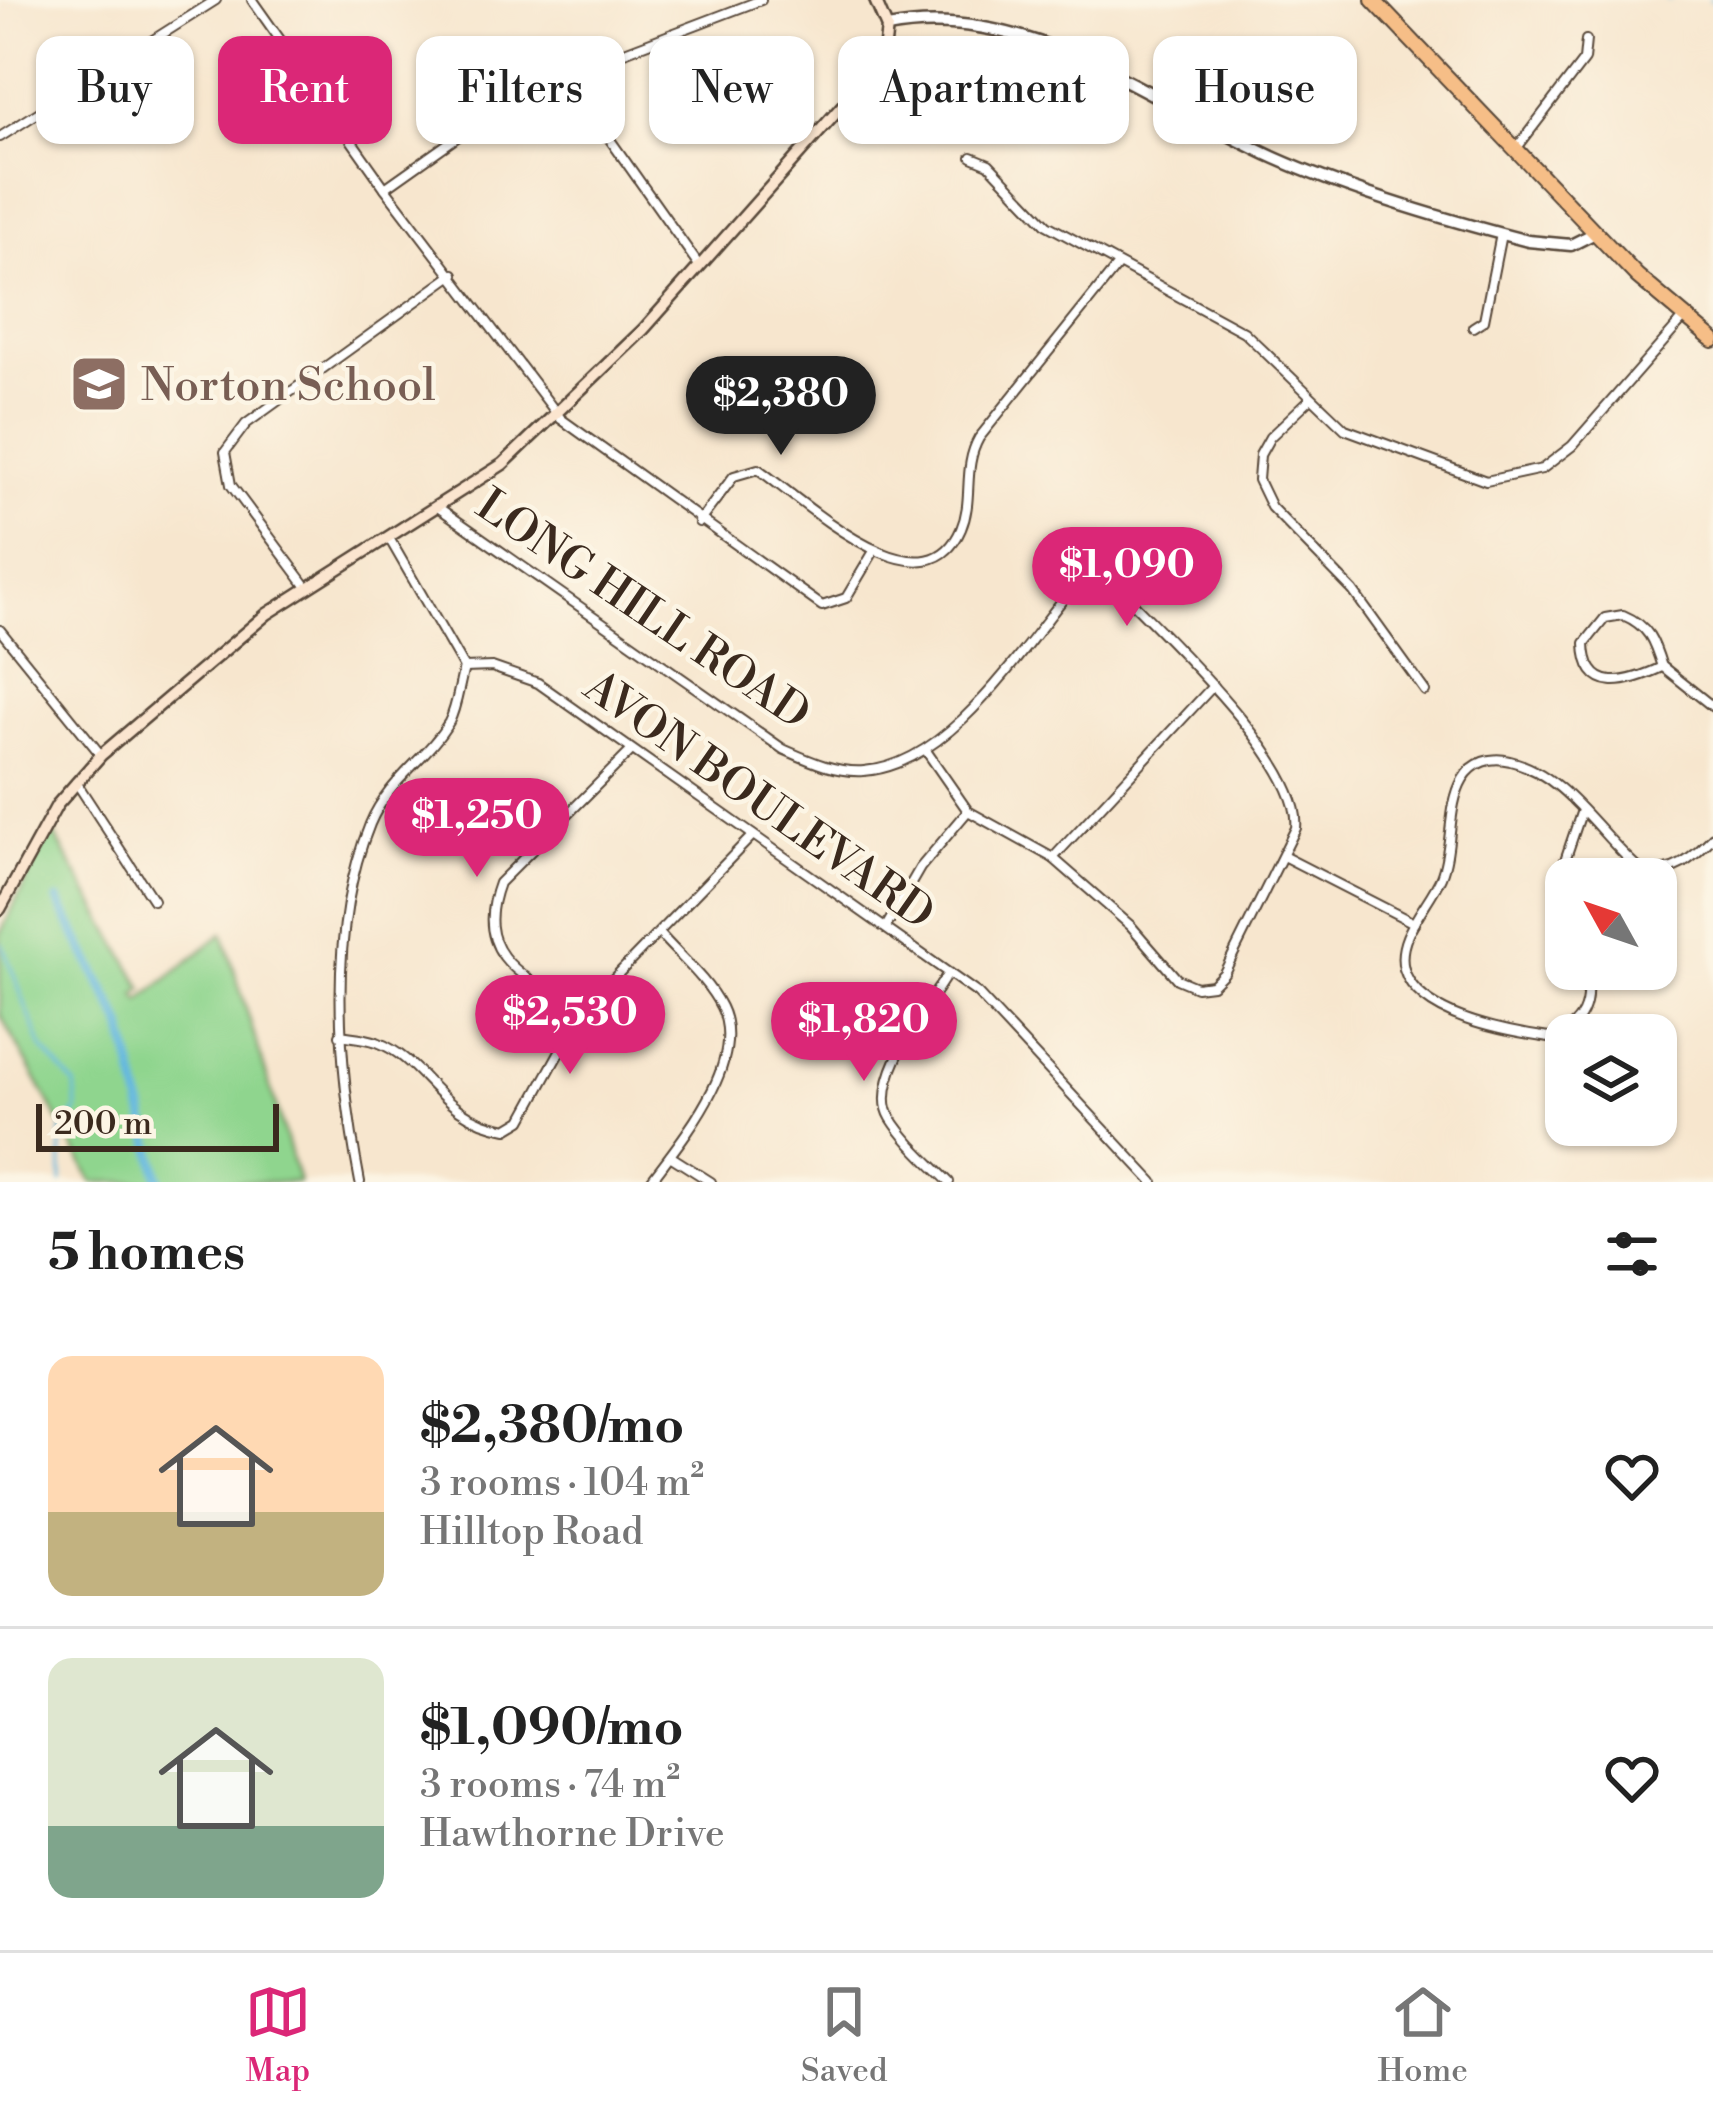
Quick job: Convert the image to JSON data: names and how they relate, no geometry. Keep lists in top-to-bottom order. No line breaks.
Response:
{"streets":{"street":["LONG HILL ROAD","AVON BOULEVARD"]},"places":{"school or university":["Norton School"]},"scale_bar":"200 m","north":"top left","page":{"chip":["Buy","Rent","Filters","New","Apartment","House"],"price":["$2,380","$1,090","$1,250","$2,530","$1,820"],"scale":"200 m","heading":"5 homes","list":[{"name":"$2,380/mo","note":"3 rooms · 104 m² · Hilltop Road"},{"name":"$1,090/mo","note":"3 rooms · 74 m² · Hawthorne Drive"}],"tabs":["Map","Saved","Home"]}}
